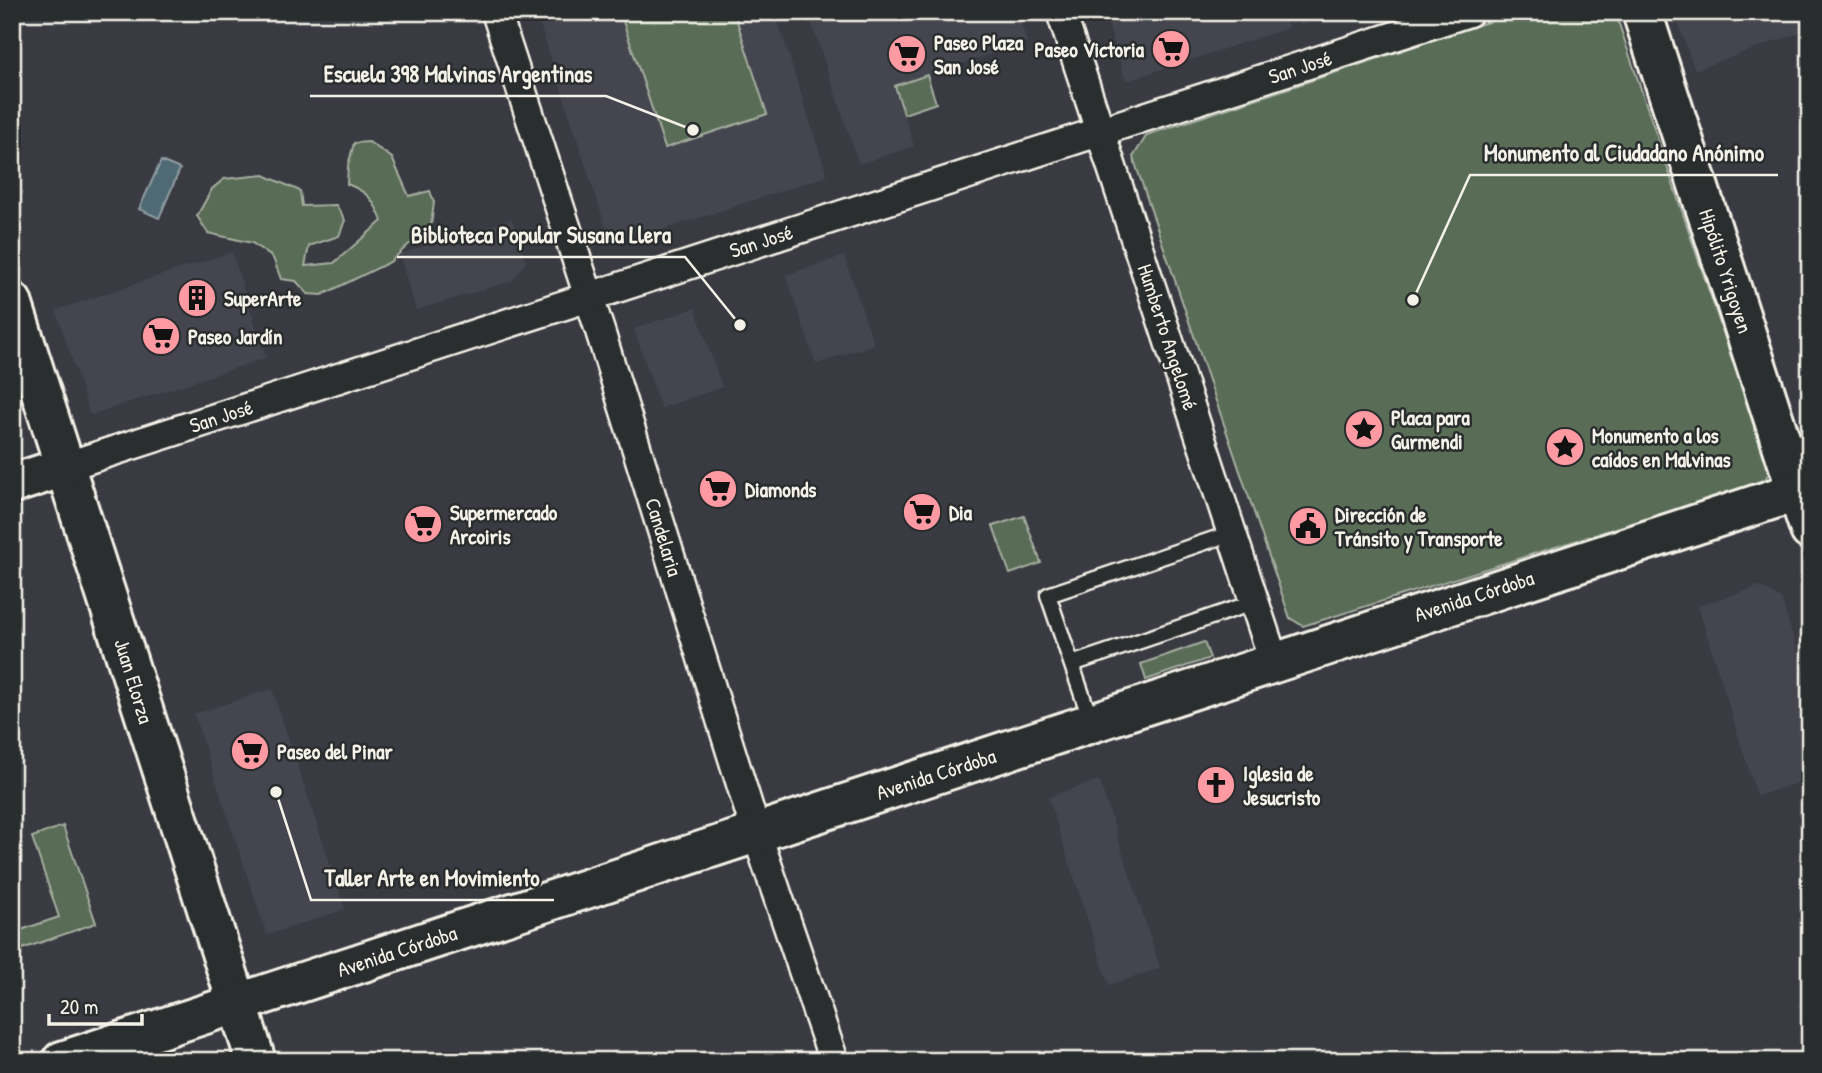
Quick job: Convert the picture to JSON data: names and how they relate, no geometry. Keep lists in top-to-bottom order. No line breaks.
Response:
{"streets":{"main road":["San José","Hipólito Yrigoyen","Avenida Córdoba","Juan Elorza"],"street":["Humberto Angelomé","Candelaria"]},"crossings":[["San José","Humberto Angelomé"],["San José","Candelaria"],["San José","Juan Elorza"],["Hipólito Yrigoyen","Avenida Córdoba"],["Humberto Angelomé","Avenida Córdoba"],["Candelaria","Avenida Córdoba"],["Avenida Córdoba","Juan Elorza"]],"places":{"supermarket":["Paseo Victoria","Paseo Plaza San José","Paseo Jardín","Diamonds","Dia","Supermercado Arcoiris","Paseo del Pinar"],"other":["Escuela 398 Malvinas Argentinas","Monumento al Ciudadano Anónimo","Biblioteca Popular Susana Llera","Taller Arte en Movimiento"],"building":["SuperArte"],"place":["Placa para Gurmendi","Monumento a los caídos en Malvinas"],"public building":["Dirección de Tránsito y Transporte"],"church":["Iglesia de Jesucristo"]},"scale_bar":"20 m"}
